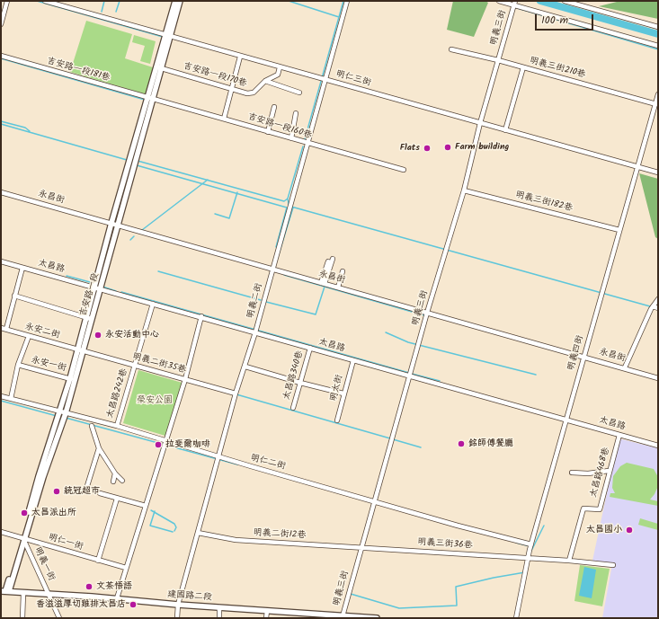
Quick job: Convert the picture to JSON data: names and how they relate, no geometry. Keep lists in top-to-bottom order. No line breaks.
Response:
{"streets":{"street":["明義三街","明義三街210巷","吉安路一段181巷","吉安路一段170巷","明仁三街","吉安路一段160巷","永昌街","明義三街182巷","太昌路","吉安路一段","明義二街","永安二街","明義四街","明義二街35巷","永安一街","太昌路340巷","明太街","太昌路242巷","明仁二街","太昌路468巷","明義二街12巷","明仁一街","明義三街36巷","明義一街","建國路二段"]},"crossings":[["明義三街","明義三街210巷"],["明義三街","明仁三街"],["明義三街","永昌街"],["明義三街","明義三街182巷"],["明義三街","太昌路"],["明義三街","明仁二街"],["明義三街","明義二街12巷"],["明義三街","明義三街36巷"],["明義三街","建國路二段"],["明義三街210巷","明義四街"],["吉安路一段181巷","吉安路一段160巷"],["吉安路一段181巷","吉安路一段"],["吉安路一段170巷","明仁三街"],["吉安路一段170巷","吉安路一段"],["明仁三街","吉安路一段"],["明仁三街","明義二街"],["明仁三街","明義四街"],["吉安路一段160巷","吉安路一段"],["吉安路一段160巷","明義二街"],["永昌街","吉安路一段"],["永昌街","明義二街"],["永昌街","明義四街"],["明義三街182巷","明義四街"],["太昌路","吉安路一段"],["太昌路","明義二街"],["太昌路","明義四街"],["太昌路","太昌路340巷"],["太昌路","明太街"],["太昌路","太昌路242巷"],["太昌路","太昌路468巷"],["吉安路一段","永安二街"],["吉安路一段","明義二街35巷"],["吉安路一段","永安一街"],["吉安路一段","明仁二街"],["吉安路一段","明仁一街"],["吉安路一段","明義一街"],["吉安路一段","建國路二段"],["明義二街","明義二街35巷"],["明義二街","明仁二街"],["明義二街","明義二街12巷"],["明義二街","建國路二段"],["永安二街","明義二街35巷"],["明義四街","明仁二街"],["明義四街","明義三街36巷"],["明義二街35巷","太昌路242巷"],["太昌路242巷","明仁二街"],["太昌路468巷","明義三街36巷"],["明義二街12巷","明義三街36巷"],["明仁一街","明義一街"],["明義一街","建國路二段"]],"parks":["榮安公園"],"places":["Farm building","Flats","永安活動中心","銘師傅餐廳","拉斐爾咖啡","統冠超市","太昌派出所","太昌國小","文茶悟語","香滋滋厚切雞排太昌店"],"scale_bar":"100 m"}
